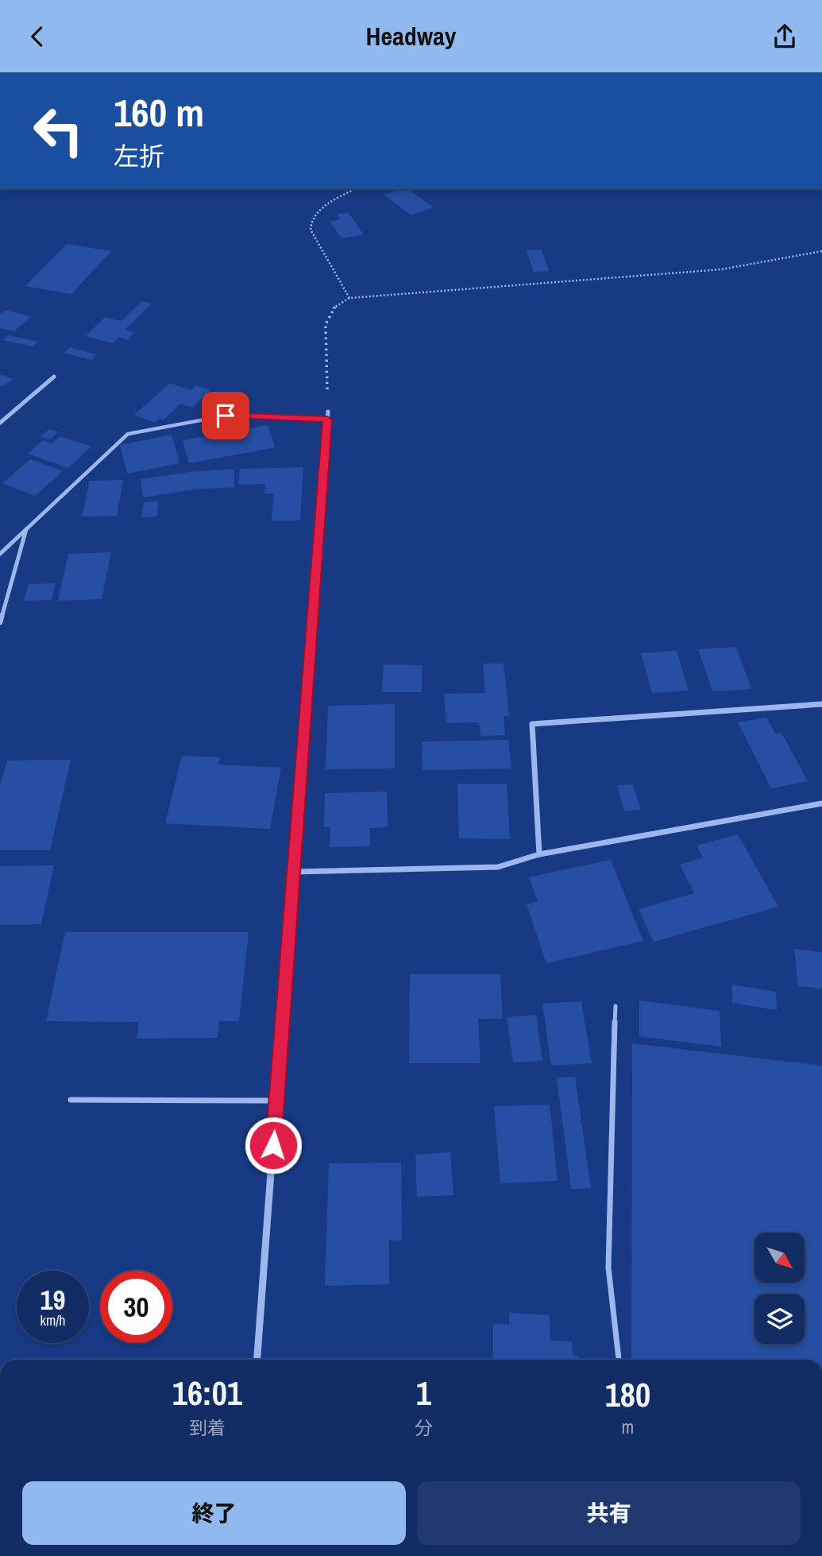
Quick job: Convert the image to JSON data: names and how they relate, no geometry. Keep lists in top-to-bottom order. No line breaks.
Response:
{"north":"bottom right","page":{"header":"Headway","turn":["160 m","左折"],"speed":"19 km/h","limit":"30","eta":["16:01","到着","1","分","180","m"],"buttons":["終了","共有"]}}
